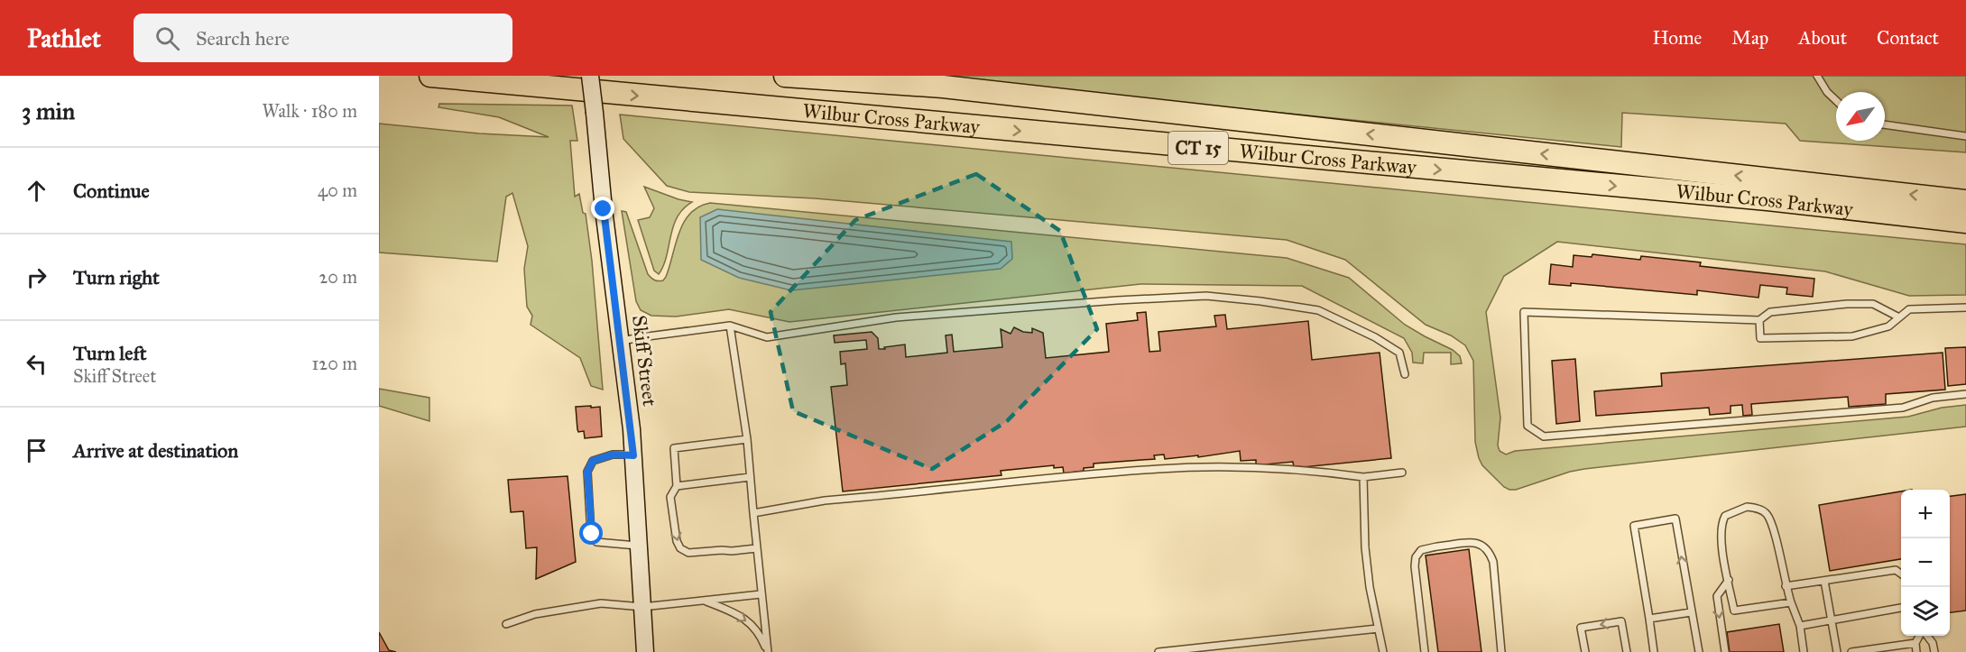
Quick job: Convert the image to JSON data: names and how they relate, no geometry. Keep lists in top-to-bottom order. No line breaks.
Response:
{"streets":{"highway":["Wilbur Cross Parkway","CT 15"],"main road":["Skiff Street"]},"north":"bottom left","page":{"header":"Pathlet","search":"Search here","nav":["Home","Map","About","Contact"],"heading":["3 min","Walk · 180 m"],"list":[["Continue","40 m"],["Turn right","20 m"],["Turn left","Skiff Street","120 m"],"Arrive at destination"],"map_buttons":["+","−"]}}
